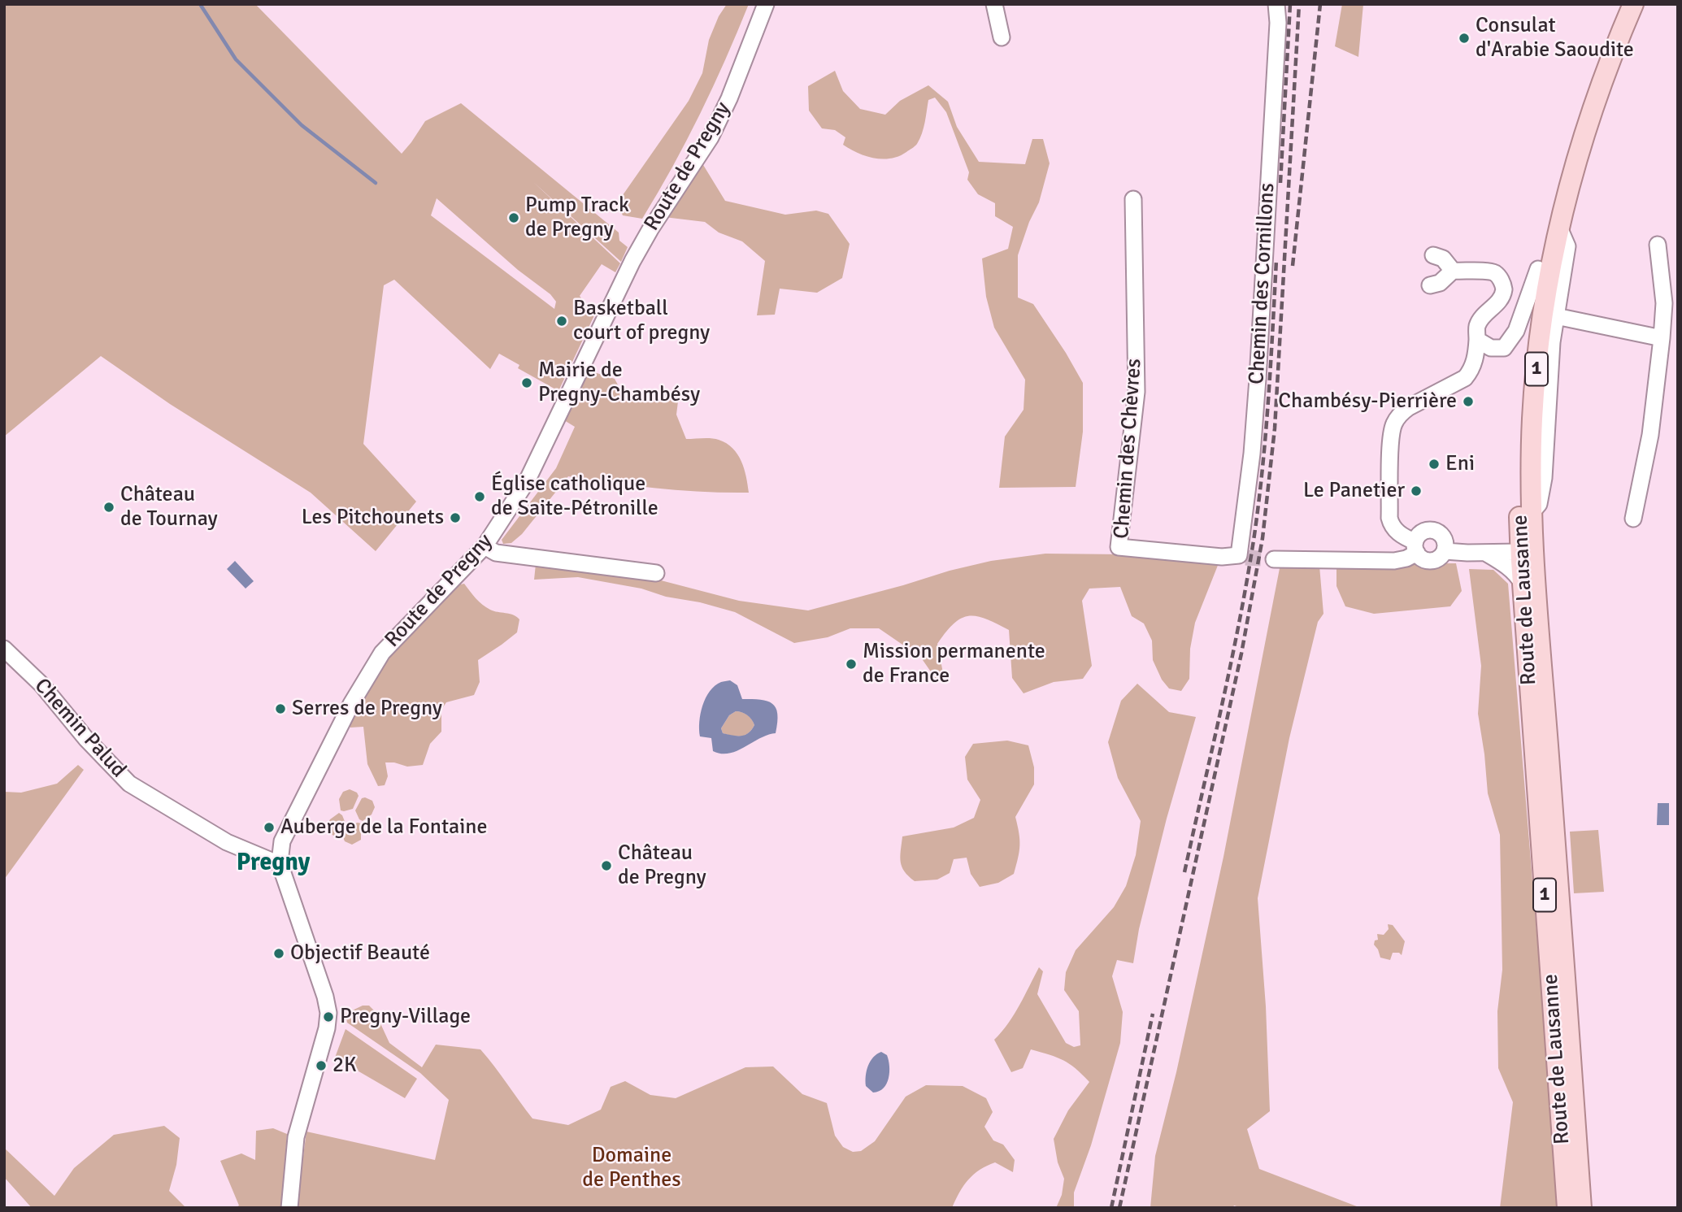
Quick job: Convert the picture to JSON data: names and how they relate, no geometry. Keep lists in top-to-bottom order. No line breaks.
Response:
{"streets":{"main road":["1","Route de Lausanne"],"street":["Route de Pregny","Chemin des Cornillons","Chemin des Chèvres","Chemin Palud"]},"crossings":[["Route de Pregny","Chemin Palud"],["Chemin des Cornillons","Chemin des Chèvres"]],"districts":["Pregny"],"parks":["Domaine de Penthes"],"places":["Consulat d'Arabie Saoudite","Pump Track de Pregny","Basketball court of pregny","Mairie de Pregny-Chambésy","Chambésy-Pierrière","Eni","Le Panetier","Église catholique de Saite-Pétronille","Château de Tournay","Les Pitchounets","Mission permanente de France","Serres de Pregny","Auberge de la Fontaine","Château de Pregny","Objectif Beauté","Pregny-Village","2K"]}
